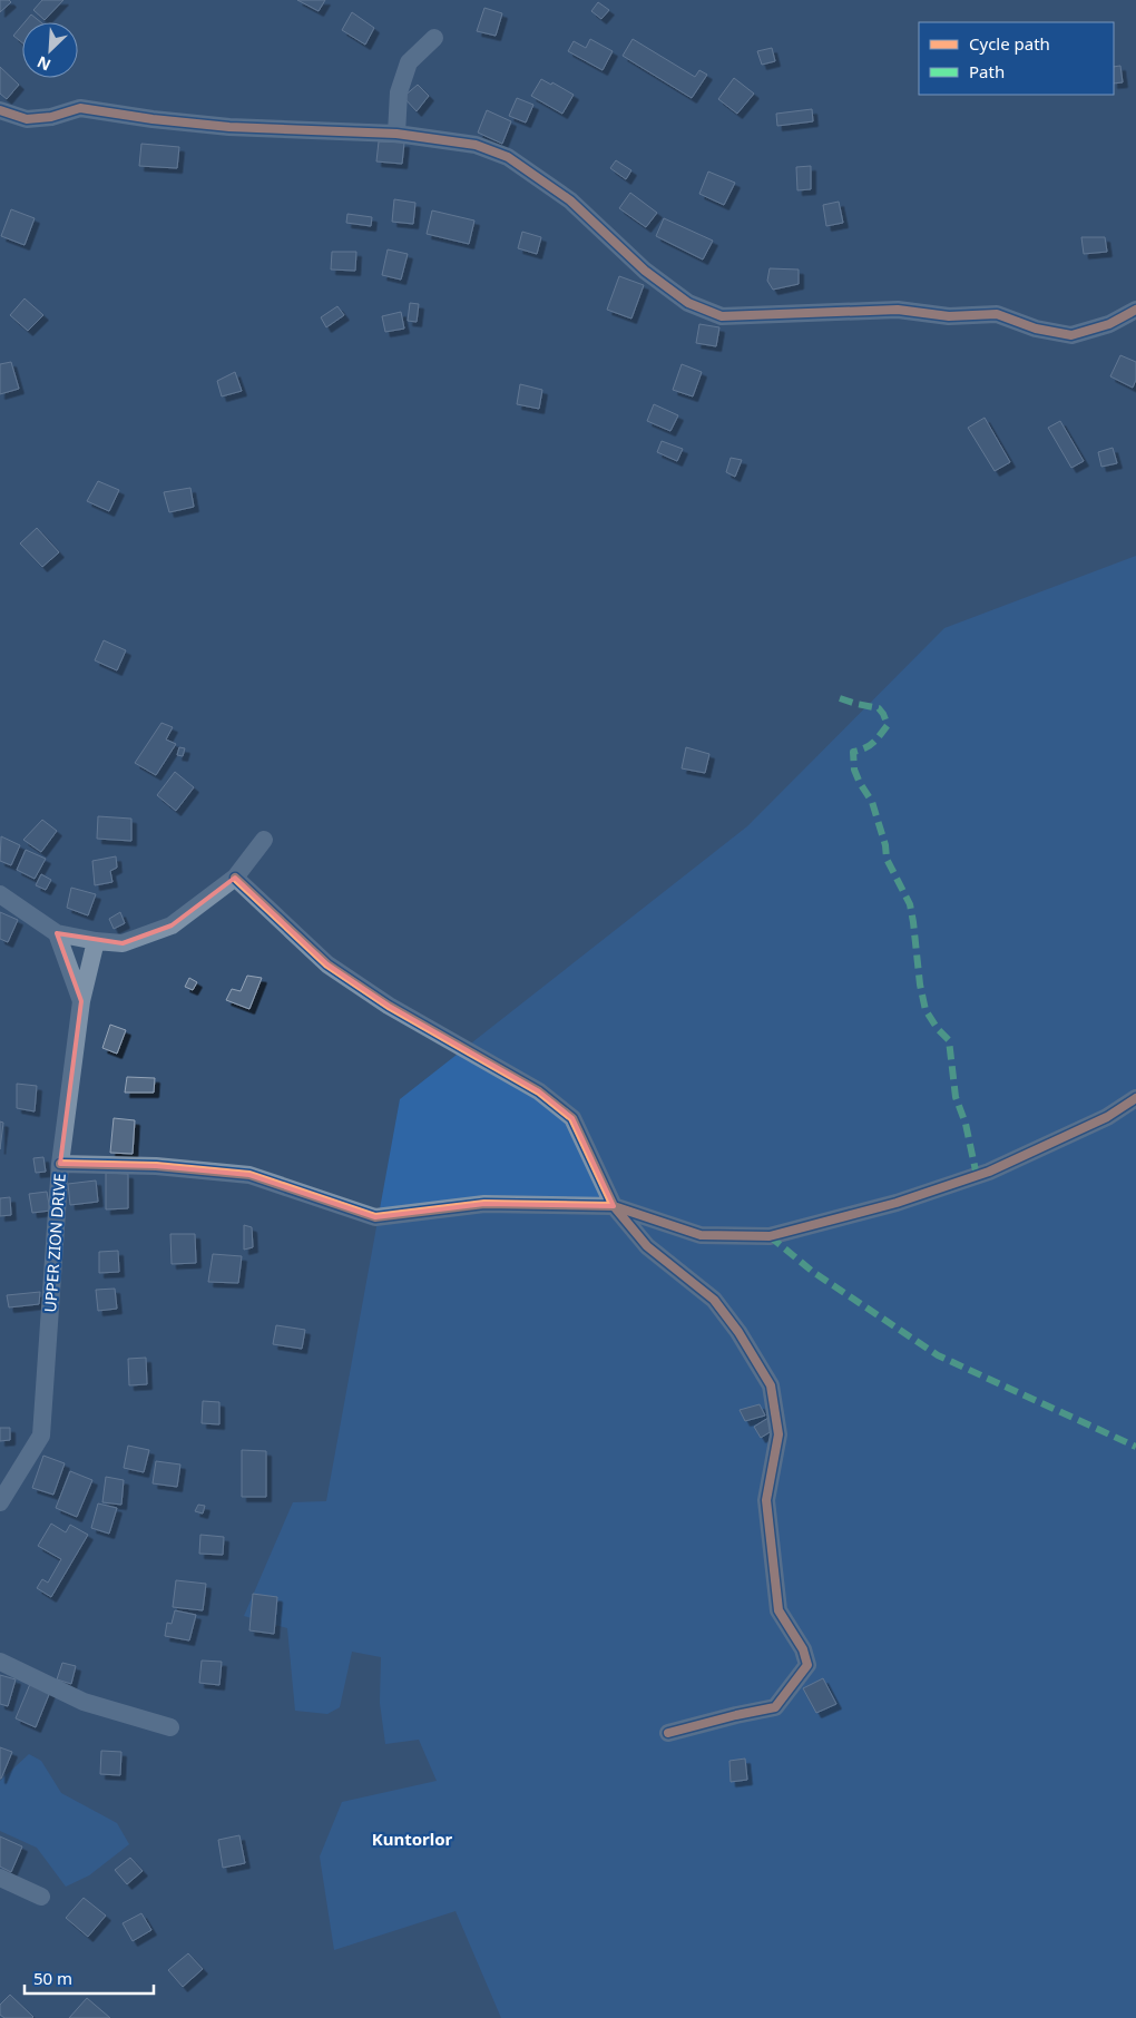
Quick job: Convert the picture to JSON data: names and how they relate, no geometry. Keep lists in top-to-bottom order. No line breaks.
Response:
{"streets":{"street":["UPPER ZION DRIVE"]},"districts":["Kuntorlor"],"legend":["Cycle path","Path"],"scale_bar":"50 m","north":"bottom left"}
